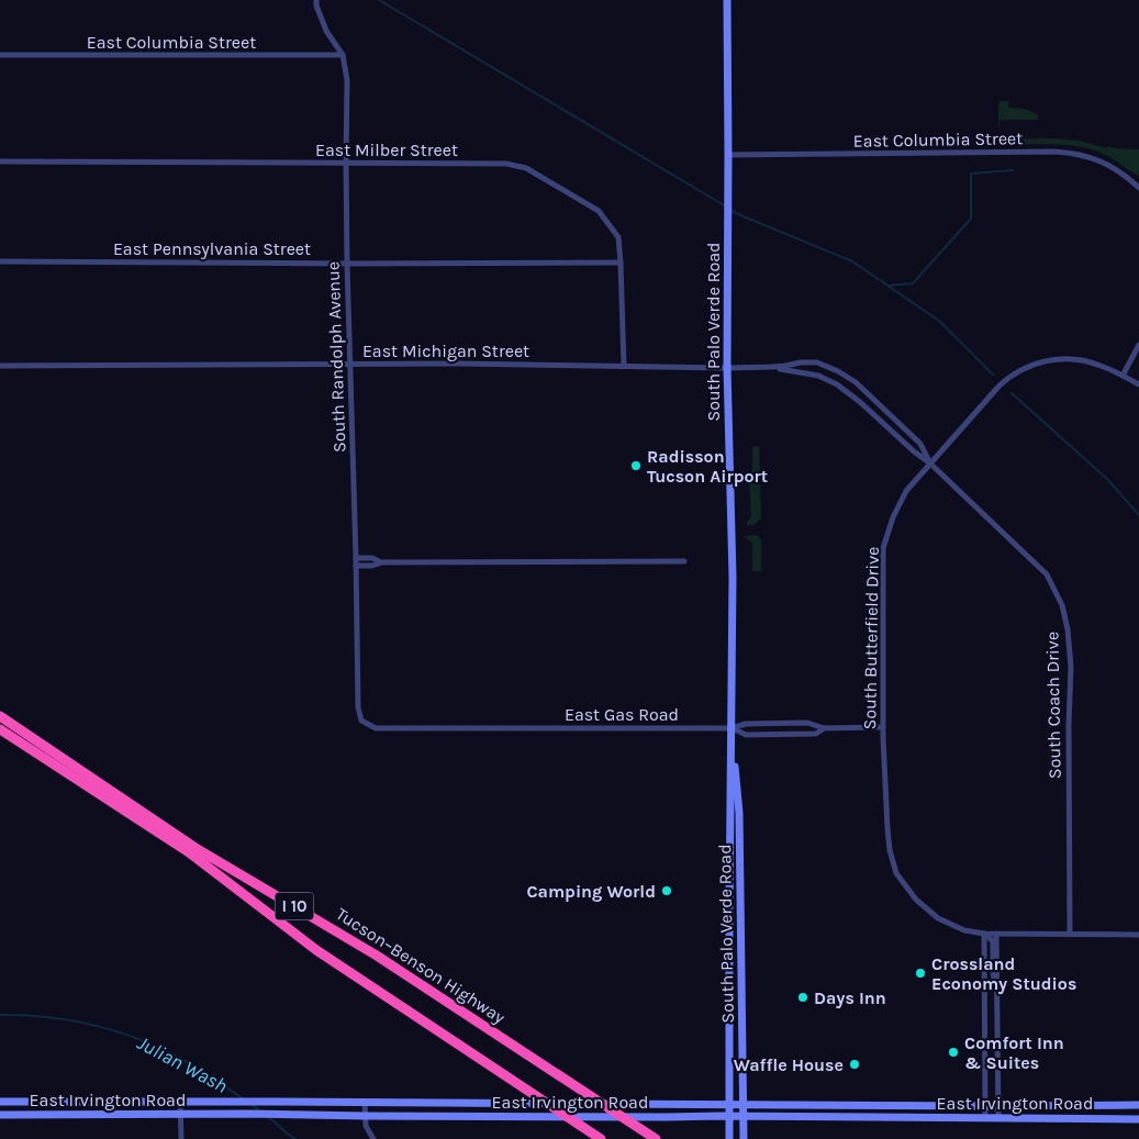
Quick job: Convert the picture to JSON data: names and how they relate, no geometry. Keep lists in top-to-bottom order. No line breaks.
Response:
{"streets":{"highway":["I 10","Tucson–Benson Highway"],"main road":["South Palo Verde Road","East Irvington Road"],"street":["East Columbia Street","East Milber Street","East Pennsylvania Street","East Michigan Street","South Randolph Avenue","South Butterfield Drive","South Coach Drive","East Gas Road"]},"crossings":[["East Columbia Street","South Palo Verde Road"],["East Columbia Street","South Randolph Avenue"],["East Milber Street","East Pennsylvania Street"],["East Milber Street","East Michigan Street"],["East Milber Street","South Randolph Avenue"],["East Pennsylvania Street","South Randolph Avenue"],["South Palo Verde Road","East Michigan Street"],["South Palo Verde Road","South Coach Drive"],["South Palo Verde Road","East Gas Road"],["South Palo Verde Road","East Irvington Road"],["East Michigan Street","South Randolph Avenue"],["East Michigan Street","South Coach Drive"],["South Randolph Avenue","East Gas Road"],["South Butterfield Drive","South Coach Drive"],["South Butterfield Drive","East Gas Road"]],"water":["Julian Wash"],"places":["Radisson Tucson Airport","Camping World","Crossland Economy Studios","Days Inn","Comfort Inn & Suites","Waffle House"]}
